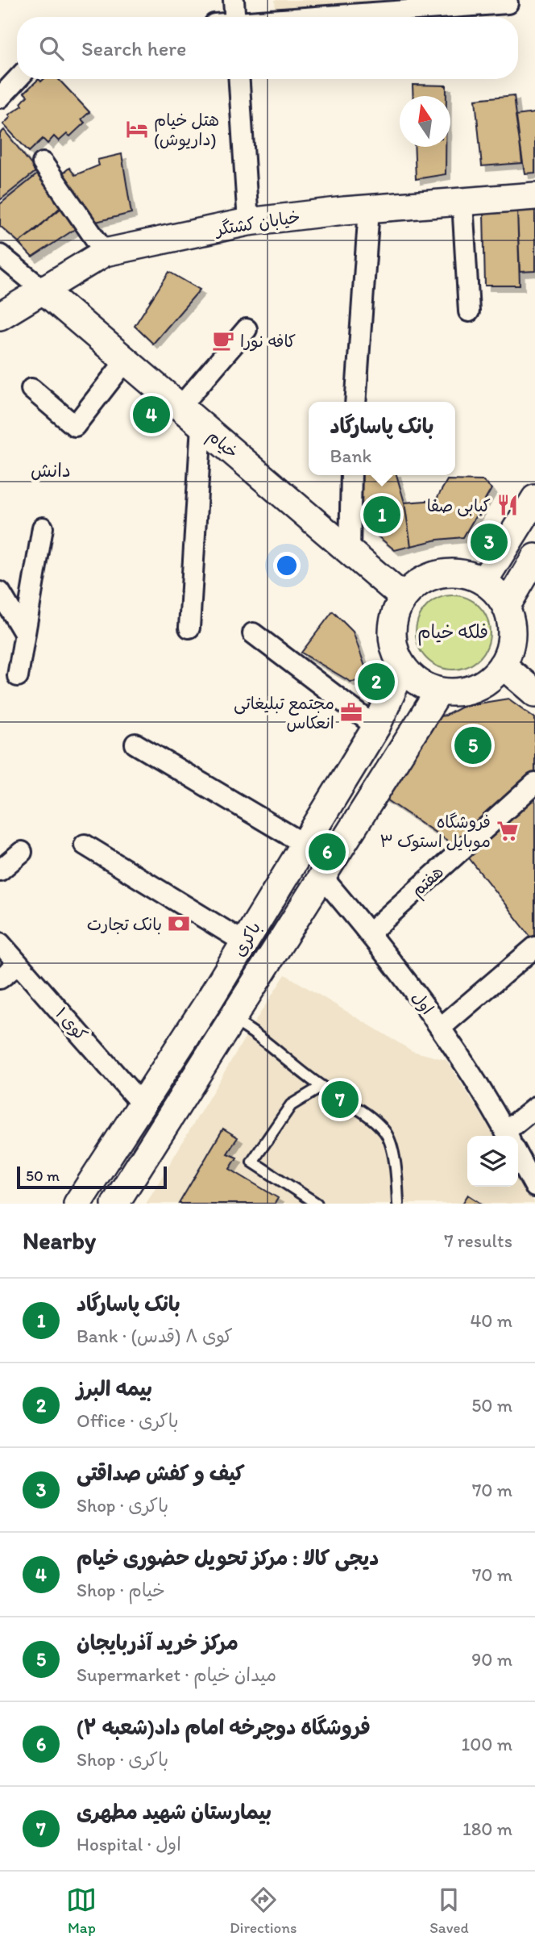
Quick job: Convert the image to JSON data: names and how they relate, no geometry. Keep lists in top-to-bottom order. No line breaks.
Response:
{"streets":{"main road":["خیابان کشتگر","خیام","باکری"],"street":["هفتم","اول","کوی ۱"]},"crossings":[["خیابان کشتگر","خیام"],["خیام","باکری"],["هفتم","اول"],["باکری","اول"],["باکری","کوی ۱"]],"districts":["دانش","فلکه خیام"],"places":{"hotel":["هتل خیام (داریوش)"],"cafe":["کافه نورا"],"restaurant":["کبابی صفا"],"office":["مجتمع تبلیغاتی انعکاس"],"supermarket":["فروشگاه موبایل استوک ۳"],"bank":["بانک تجارت"]},"scale_bar":"50 m","north":"top","page":{"search":"Search here","pins":["4","1","3","2","5","6","7"],"popup":["بانک پاسارگاد","Bank"],"scale":"50 m","heading":["Nearby","7 results"],"list":[{"mark":"1","name":"بانک پاسارگاد","note":"Bank · کوی ۸ (قدس)","value":"40 m"},{"mark":"2","name":"بیمه البرز","note":"Office · باکری","value":"50 m"},{"mark":"3","name":"کیف و کفش صداقتی","note":"Shop · باکری","value":"70 m"},{"mark":"4","name":"دیجی کالا : مرکز تحویل حضوری خیام","note":"Shop · خیام","value":"70 m"},{"mark":"5","name":"مرکز خرید آذربایجان","note":"Supermarket · میدان خیام","value":"90 m"},{"mark":"6","name":"فروشگاه دوچرخه امام داد(شعبه ۲)","note":"Shop · باکری","value":"100 m"},{"mark":"7","name":"بیمارستان شهید مطهری","note":"Hospital · اول","value":"180 m"}],"nav":["Map","Directions","Saved"]}}
